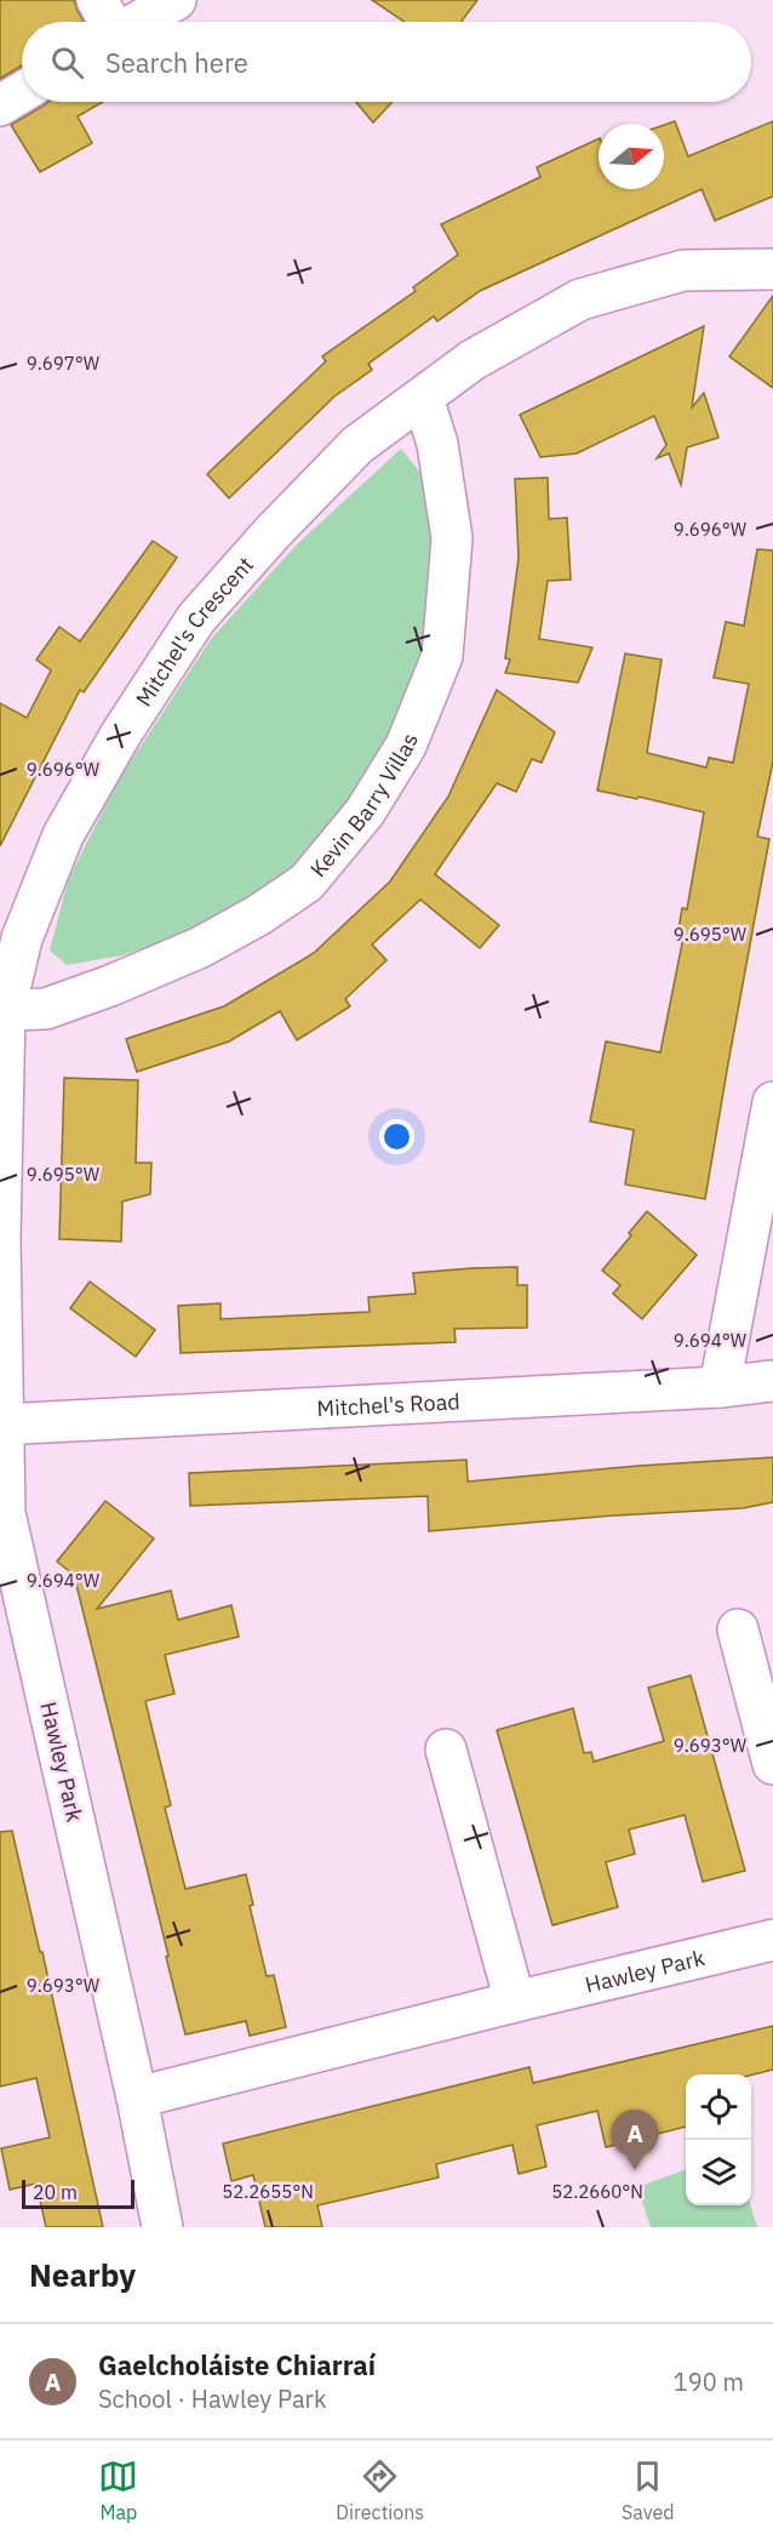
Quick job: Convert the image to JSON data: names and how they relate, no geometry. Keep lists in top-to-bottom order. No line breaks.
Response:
{"streets":{"street":["Mitchel's Crescent","Kevin Barry Villas","Mitchel's Road","Hawley Park"]},"crossings":[["Mitchel's Crescent","Kevin Barry Villas"],["Mitchel's Crescent","Mitchel's Road"],["Mitchel's Crescent","Hawley Park"],["Mitchel's Road","Hawley Park"]],"scale_bar":"20 m","north":"right","page":{"search":"Search here","pins":"A","scale":"20 m","heading":"Nearby","list":[{"mark":"A","name":"Gaelcholáiste Chiarraí","note":"School · Hawley Park","value":"190 m"}],"nav":["Map","Directions","Saved"]},"coordinates":["9.697°W","9.696°W","9.695°W","9.694°W","9.693°W","52.2655°N","52.2660°N"]}
